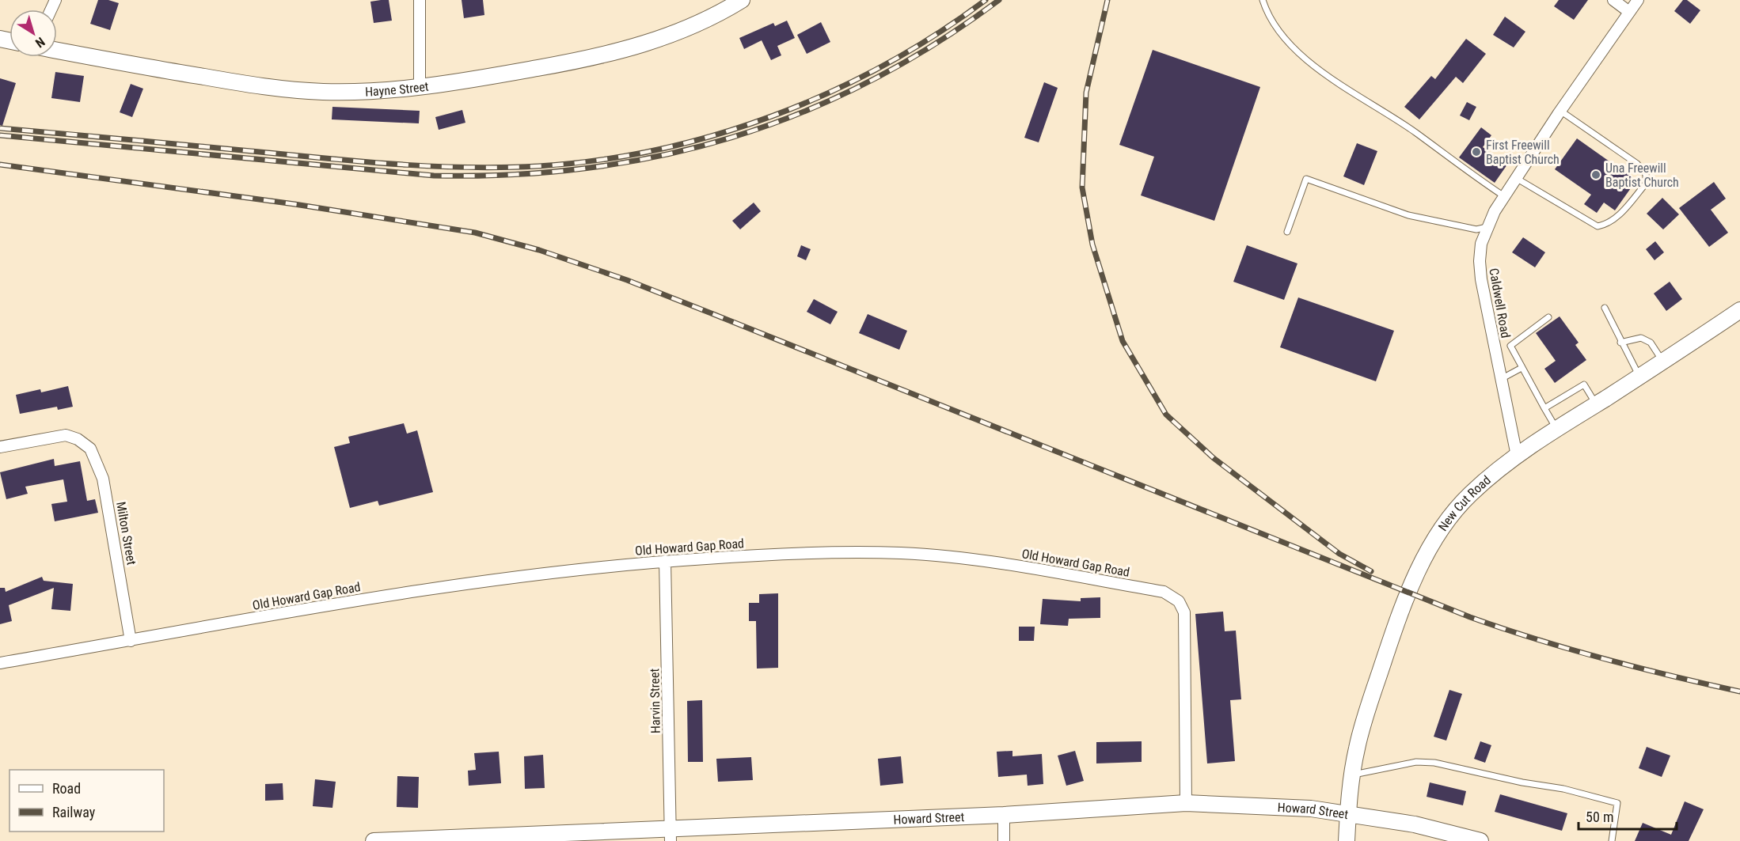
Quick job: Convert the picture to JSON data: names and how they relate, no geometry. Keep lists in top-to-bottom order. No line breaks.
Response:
{"streets":{"street":["Hayne Street","Caldwell Road","New Cut Road","Milton Street","Old Howard Gap Road","Harvin Street","Howard Street"]},"crossings":[["Caldwell Road","New Cut Road"],["New Cut Road","Howard Street"],["Milton Street","Old Howard Gap Road"],["Old Howard Gap Road","Harvin Street"],["Old Howard Gap Road","Howard Street"],["Harvin Street","Howard Street"]],"places":["First Freewill Baptist Church","Una Freewill Baptist Church"],"legend":["Road","Railway"],"scale_bar":"50 m","north":"bottom right"}
